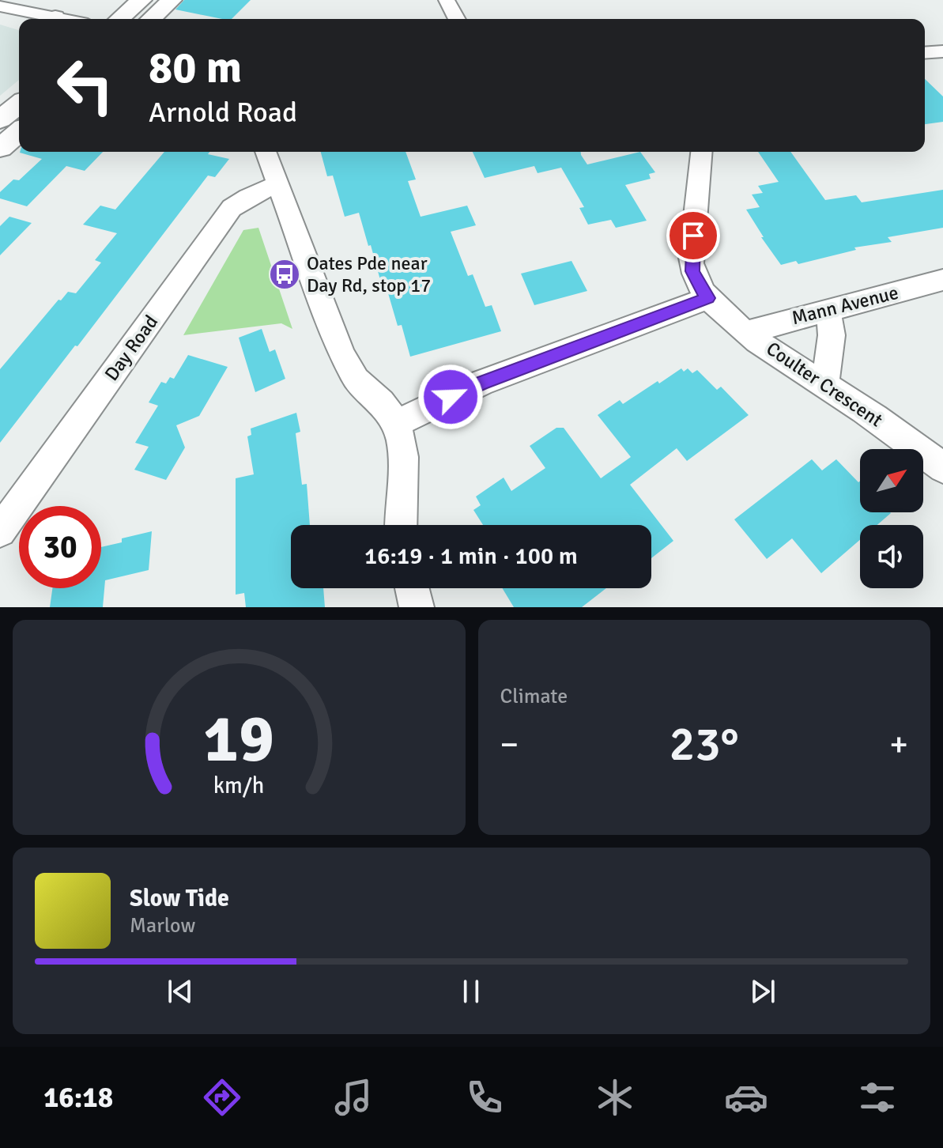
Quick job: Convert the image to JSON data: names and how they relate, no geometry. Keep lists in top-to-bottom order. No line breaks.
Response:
{"streets":{"street":["Mann Avenue","Day Road","Coulter Crescent"]},"crossings":[["Mann Avenue","Coulter Crescent"]],"places":{"bus stop":["Oates Pde near Day Rd, stop 17"]},"north":"top right","page":{"turn":["80 m","Arnold Road"],"limit":"30","trip":"16:19 · 1 min · 100 m","tile":"Climate","heat":["−","23°","+"],"song":["Slow Tide","Marlow"],"tabs":"16:18","gauge":["19","km/h"]}}
